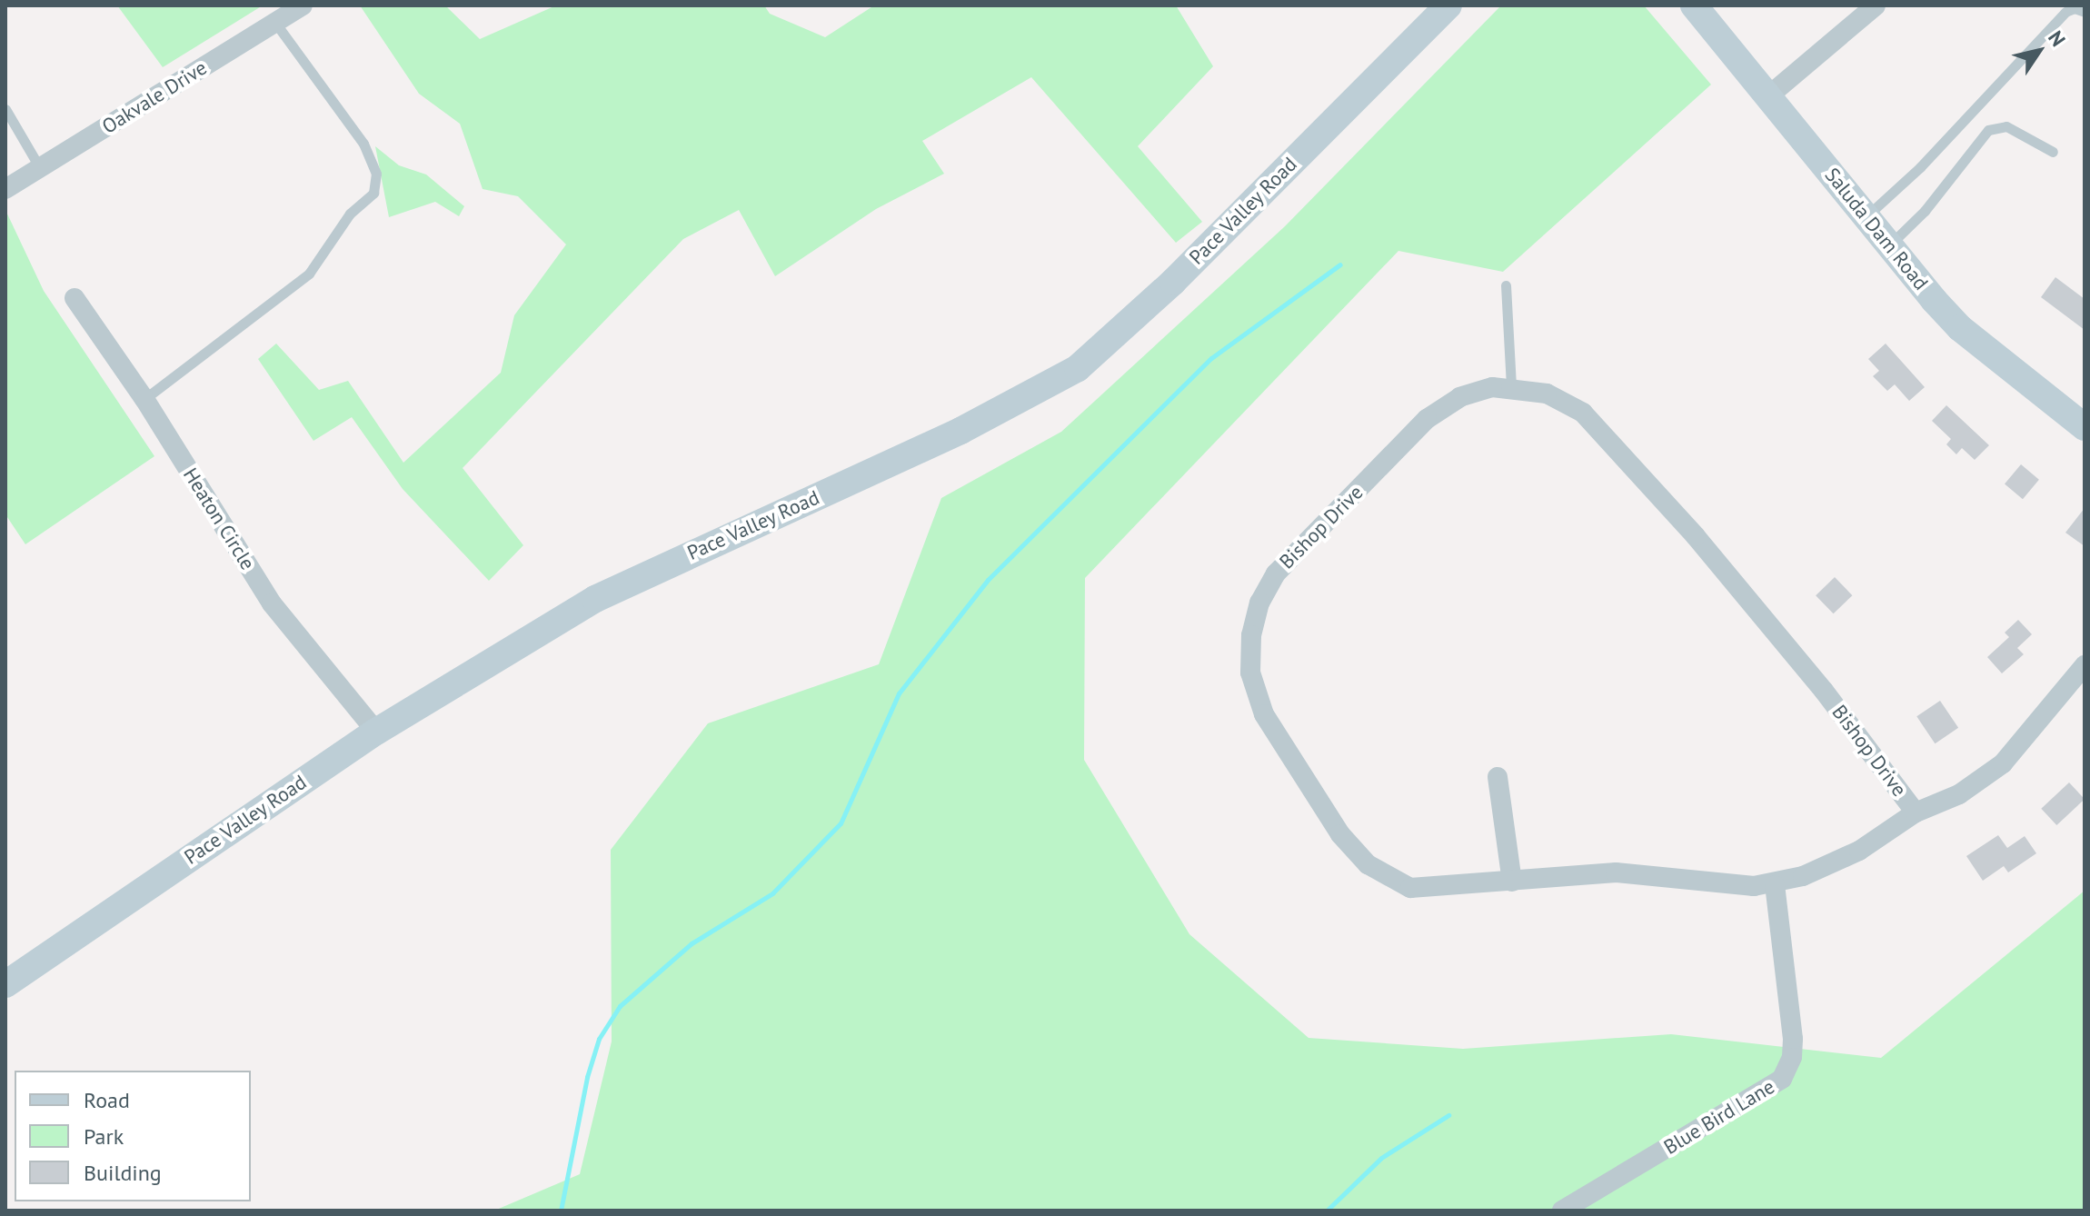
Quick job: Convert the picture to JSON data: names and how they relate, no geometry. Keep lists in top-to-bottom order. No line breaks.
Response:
{"streets":{"street":["Oakvale Drive","Pace Valley Road","Saluda Dam Road","Heaton Circle","Bishop Drive","Blue Bird Lane"]},"crossings":[["Pace Valley Road","Heaton Circle"],["Bishop Drive","Blue Bird Lane"]],"legend":["Road","Park","Building"],"north":"top right"}
